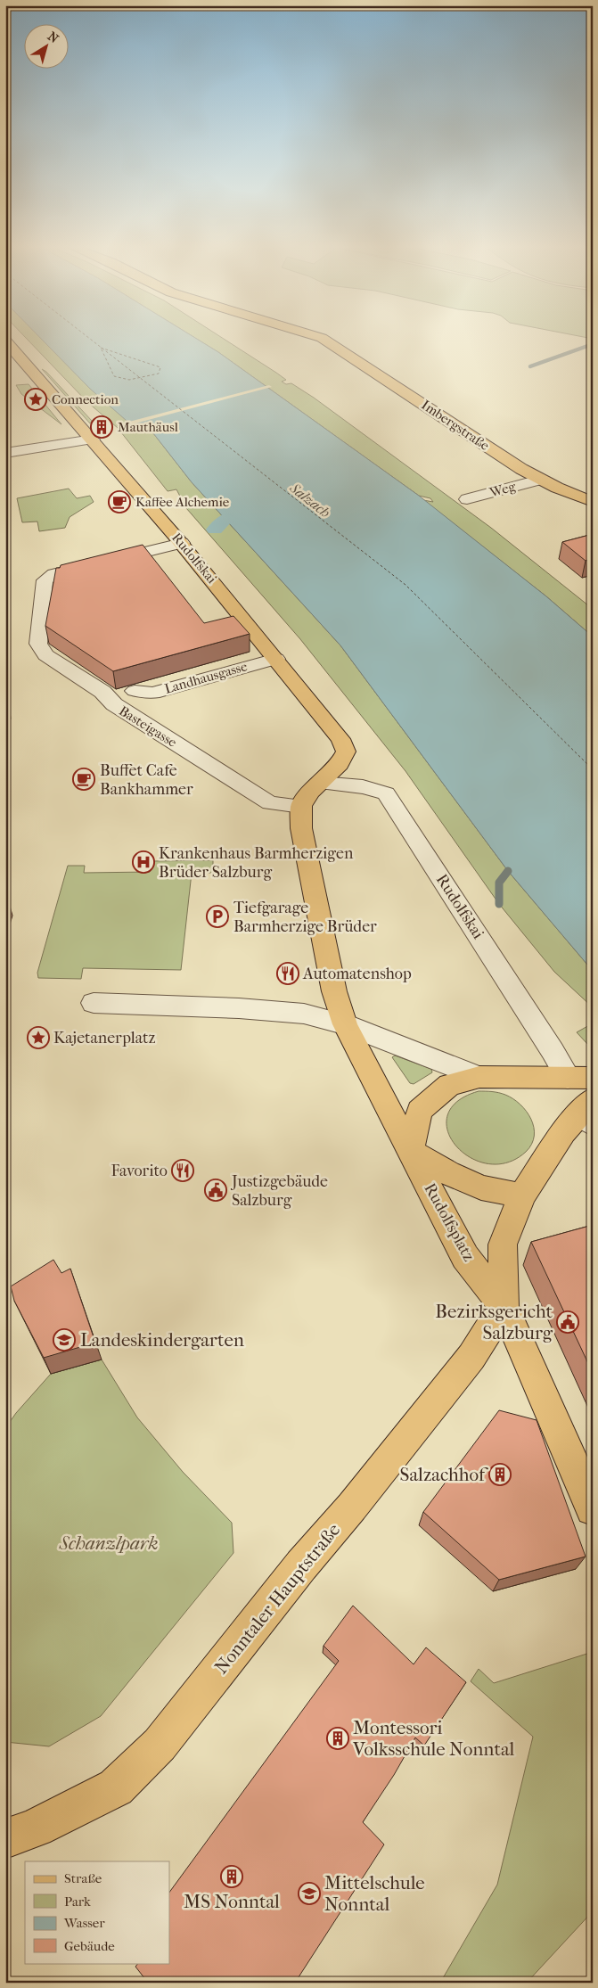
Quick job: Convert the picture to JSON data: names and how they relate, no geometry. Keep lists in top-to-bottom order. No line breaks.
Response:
{"streets":{"main road":["Imbergstraße","Rudolfskai","Rudolfsplatz","Nonntaler Hauptstraße"],"street":["Weg","Landhausgasse","Basteigasse"]},"crossings":[["Imbergstraße","Weg"],["Rudolfskai","Landhausgasse"],["Rudolfskai","Basteigasse"],["Rudolfsplatz","Nonntaler Hauptstraße"]],"water":["Salzach"],"parks":["Schanzlpark"],"places":{"place":["Connection","Kajetanerplatz"],"building":["Mauthäusl","Salzachhof","Montessori Volksschule Nonntal","MS Nonntal"],"cafe":["Kaffee Alchemie","Buffet Cafe Bankhammer"],"hospital":["Krankenhaus Barmherzigen Brüder Salzburg"],"parking":["Tiefgarage Barmherzige Brüder"],"restaurant":["Automatenshop","Favorito"],"public building":["Justizgebäude Salzburg","Bezirksgericht Salzburg"],"school or university":["Landeskindergarten","Mittelschule Nonntal"]},"legend":["Straße","Park","Wasser","Gebäude"],"north":"top right"}
